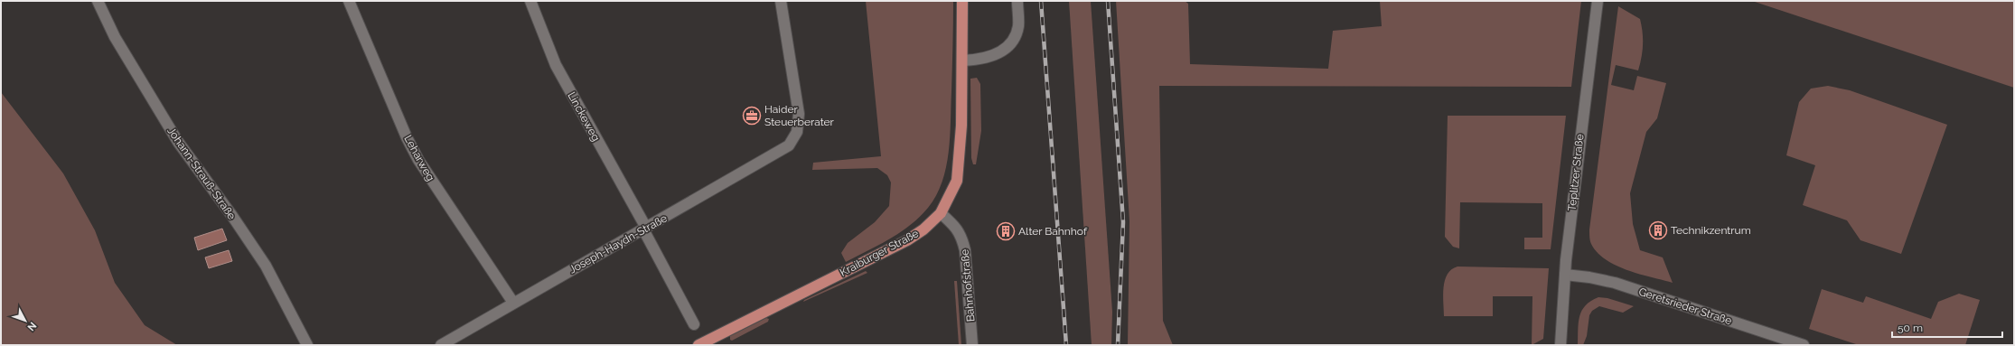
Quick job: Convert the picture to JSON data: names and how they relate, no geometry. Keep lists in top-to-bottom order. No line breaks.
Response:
{"streets":{"main road":["Kraiburger Straße"],"street":["Linckeweg","Leharweg","Teplitzer Straße","Johann-Strauß-Straße","Joseph-Haydn-Straße","Bahnhofstraße","Geretsrieder Straße"]},"crossings":[["Linckeweg","Joseph-Haydn-Straße"],["Leharweg","Joseph-Haydn-Straße"],["Teplitzer Straße","Geretsrieder Straße"],["Kraiburger Straße","Bahnhofstraße"]],"places":{"office":["Haider Steuerberater"],"building":["Technikzentrum","Alter Bahnhof"]},"scale_bar":"50 m","north":"bottom right"}
